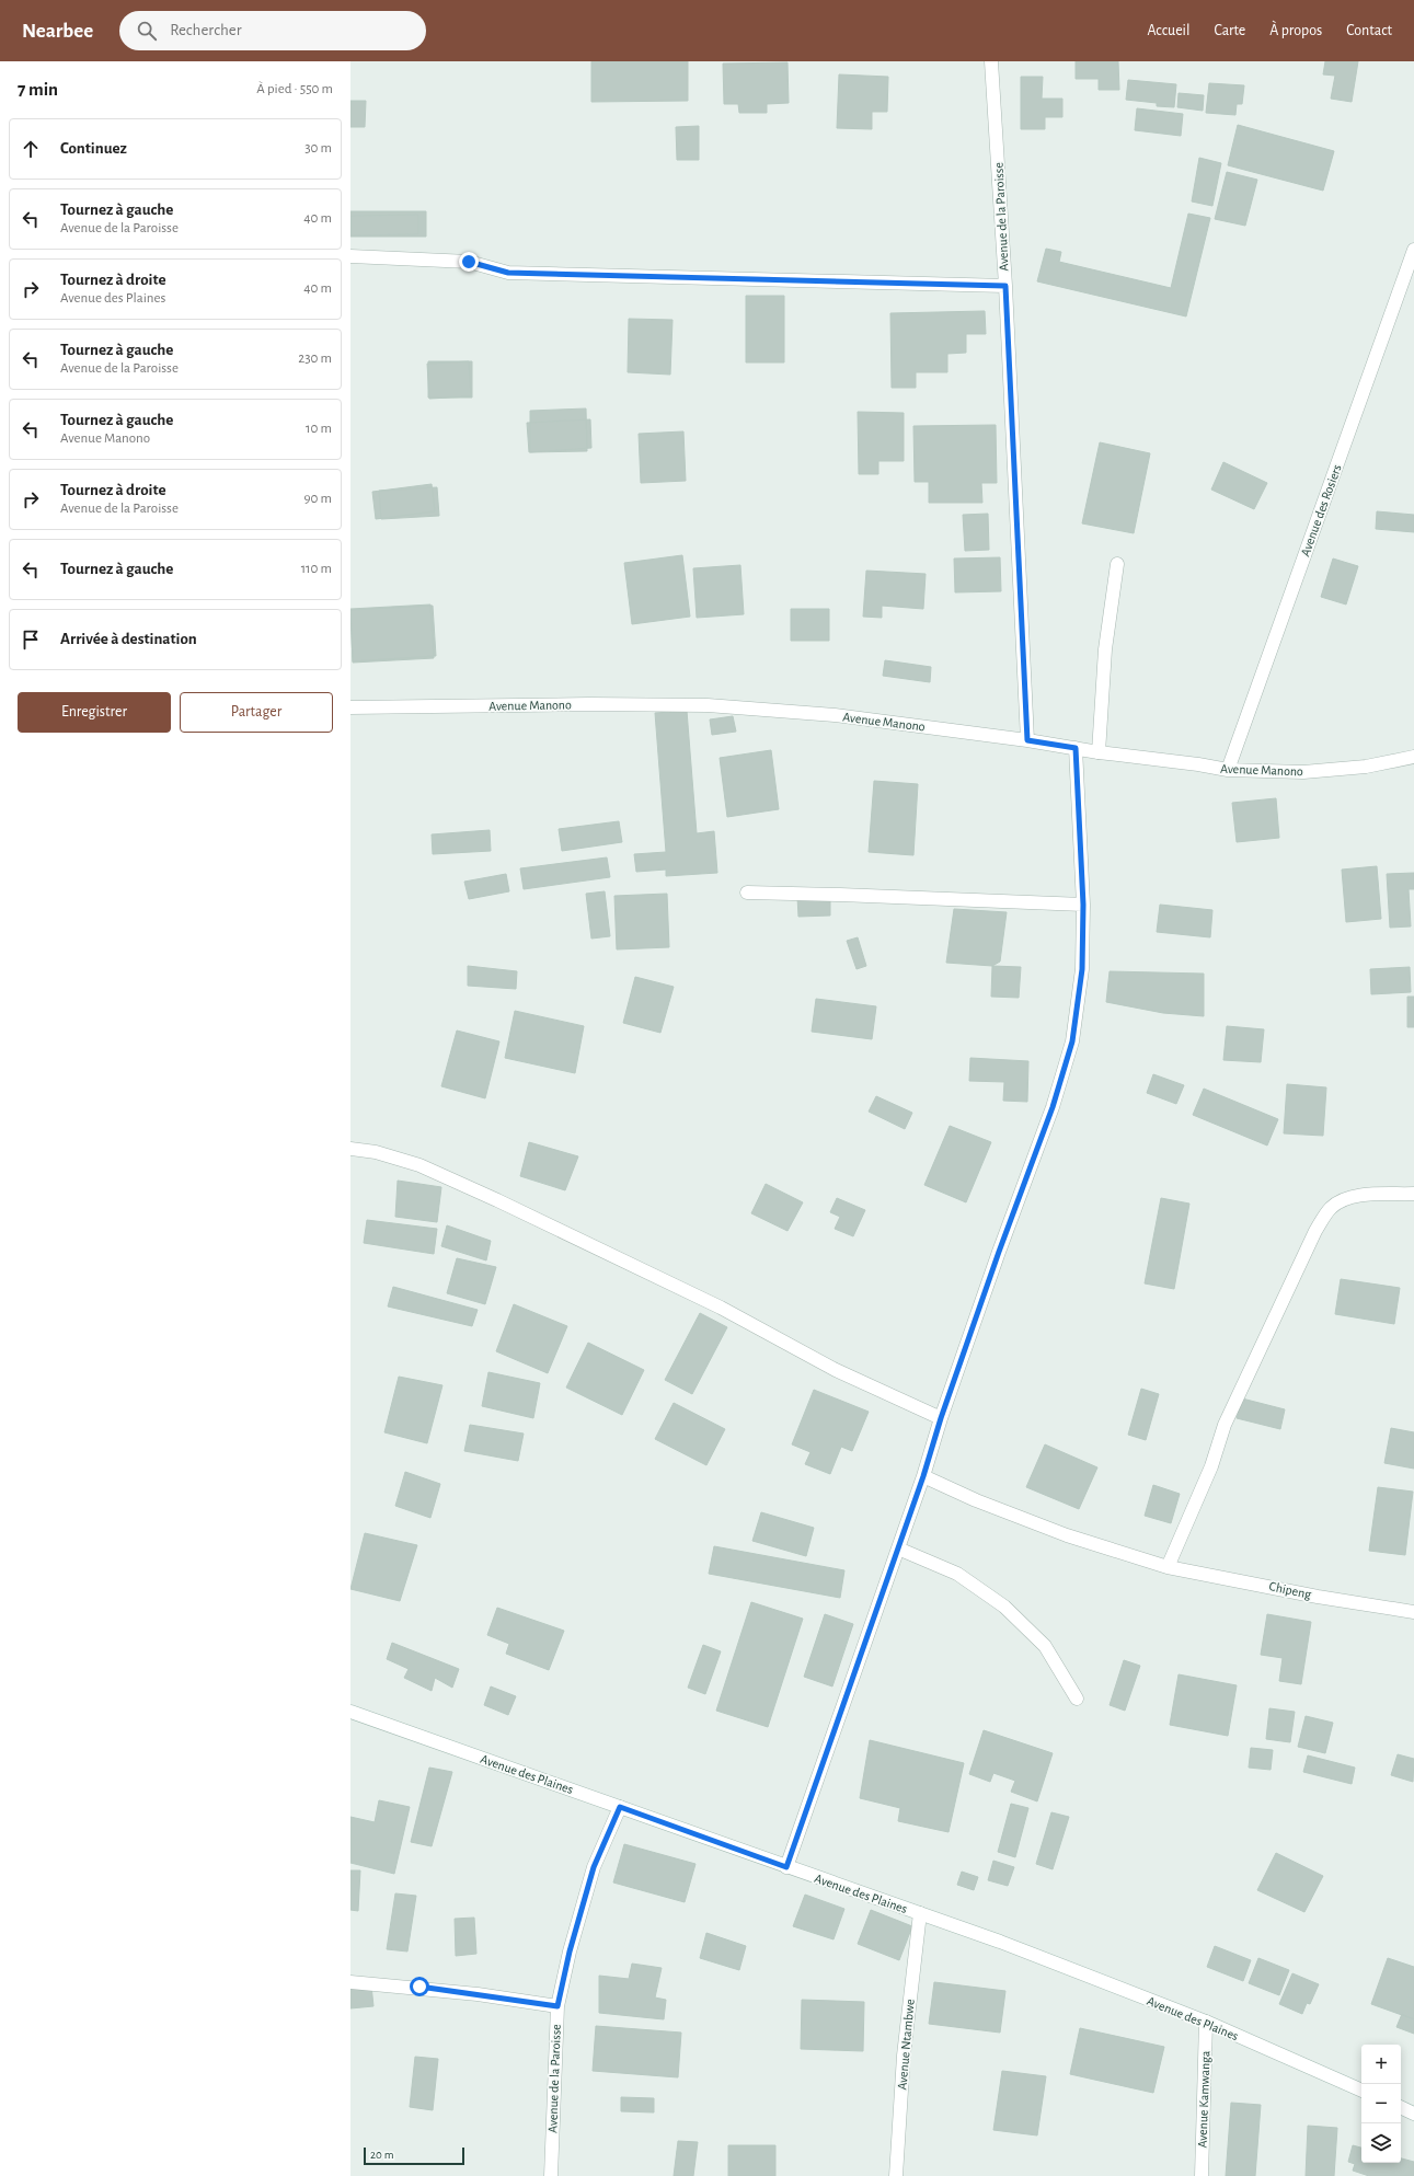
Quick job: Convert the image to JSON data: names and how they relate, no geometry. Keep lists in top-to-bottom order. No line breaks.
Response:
{"streets":{"street":["Avenue de la Paroisse","Avenue des Rosiers","Avenue Manono","Chipeng","Avenue des Plaines","Avenue Ntambwe","Avenue Kamwanga"]},"crossings":[["Avenue de la Paroisse","Avenue Manono"],["Avenue de la Paroisse","Avenue des Plaines"],["Avenue des Rosiers","Avenue Manono"],["Avenue des Plaines","Avenue Ntambwe"],["Avenue des Plaines","Avenue Kamwanga"]],"scale_bar":"20 m","page":{"header":"Nearbee","search":"Rechercher","nav":["Accueil","Carte","À propos","Contact"],"heading":["7 min","À pied · 550 m"],"list":[["Continuez","30 m"],["Tournez à gauche","Avenue de la Paroisse","40 m"],["Tournez à droite","Avenue des Plaines","40 m"],["Tournez à gauche","Avenue de la Paroisse","230 m"],["Tournez à gauche","Avenue Manono","10 m"],["Tournez à droite","Avenue de la Paroisse","90 m"],["Tournez à gauche","110 m"],"Arrivée à destination"],"buttons":["Enregistrer","Partager"],"map_buttons":["+","−"],"scale":"20 m"}}
